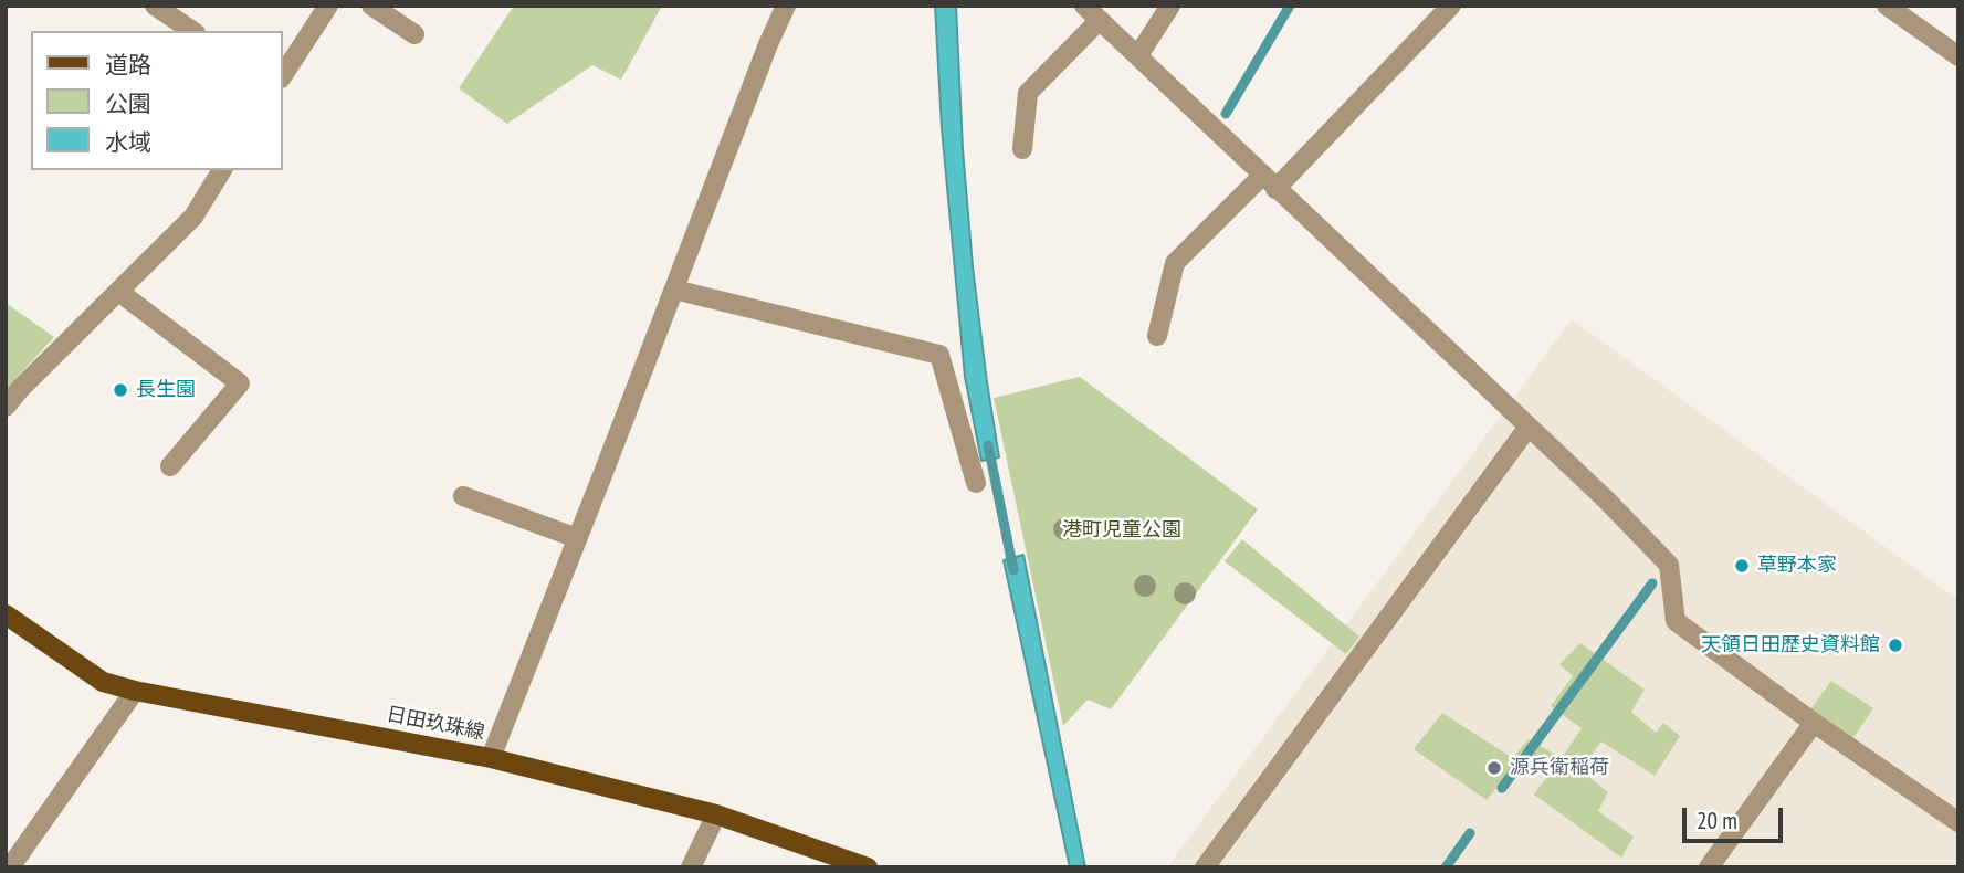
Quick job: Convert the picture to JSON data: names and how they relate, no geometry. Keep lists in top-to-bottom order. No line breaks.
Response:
{"streets":{"main road":["日田玖珠線"]},"parks":["港町児童公園"],"places":["長生園","草野本家","天領日田歴史資料館","源兵衛稲荷"],"legend":["道路","公園","水域"],"scale_bar":"20 m"}
